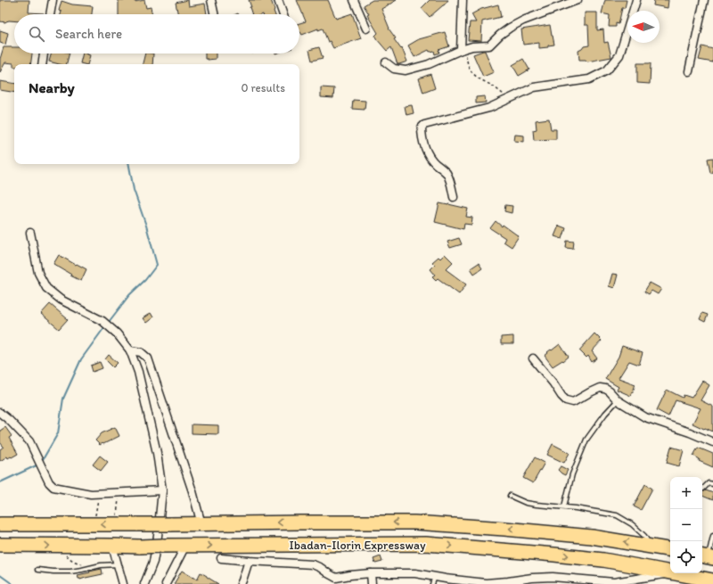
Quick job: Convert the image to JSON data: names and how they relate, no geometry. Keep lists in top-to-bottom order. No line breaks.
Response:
{"streets":{"highway":["Ibadan-Ilorin Expressway"]},"north":"left","page":{"search":"Search here","heading":["Nearby","0 results"],"map_buttons":["+","−"]}}
